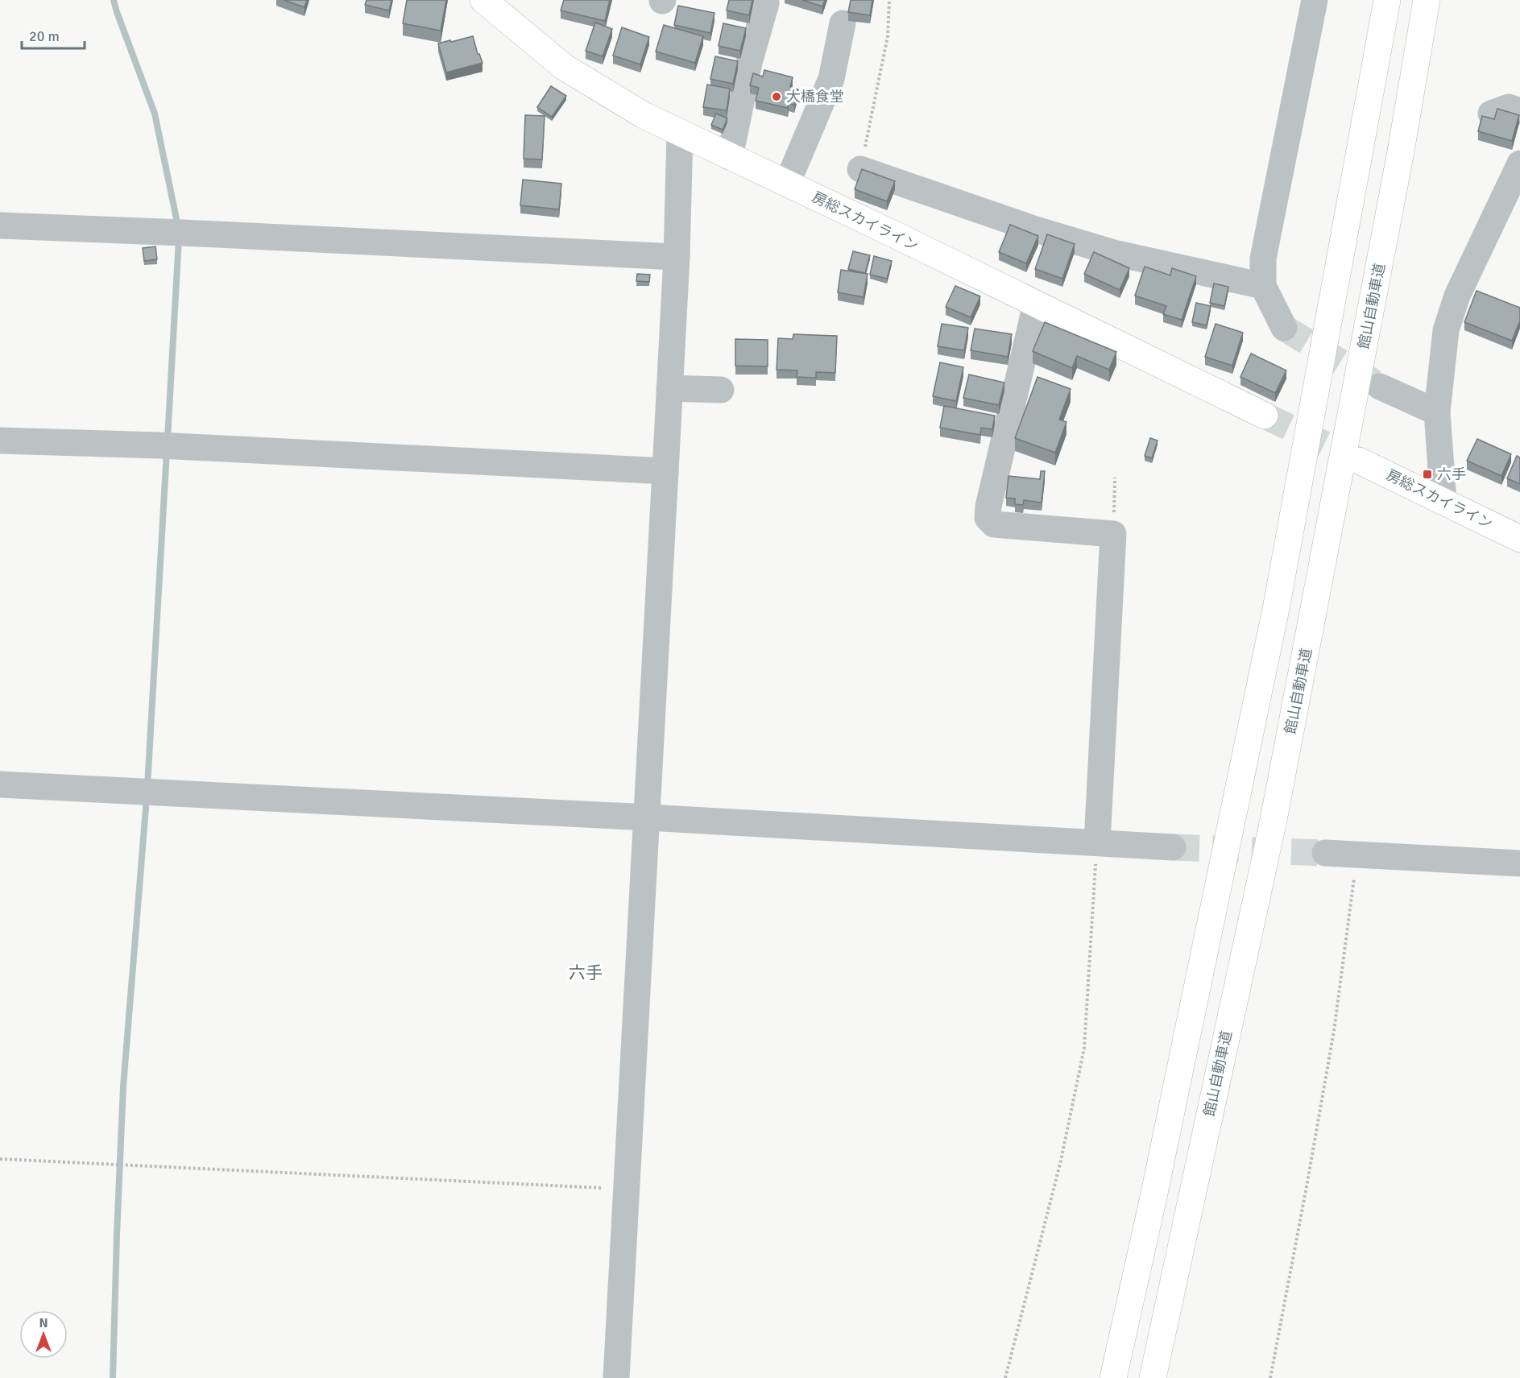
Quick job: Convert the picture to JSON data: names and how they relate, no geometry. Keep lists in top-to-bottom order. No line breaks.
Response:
{"streets":{"main road":["房総スカイライン","館山自動車道"]},"districts":["六手"],"places":{"other":["大橋食堂"],"transit":["六手"]},"scale_bar":"20 m","north":"top"}
